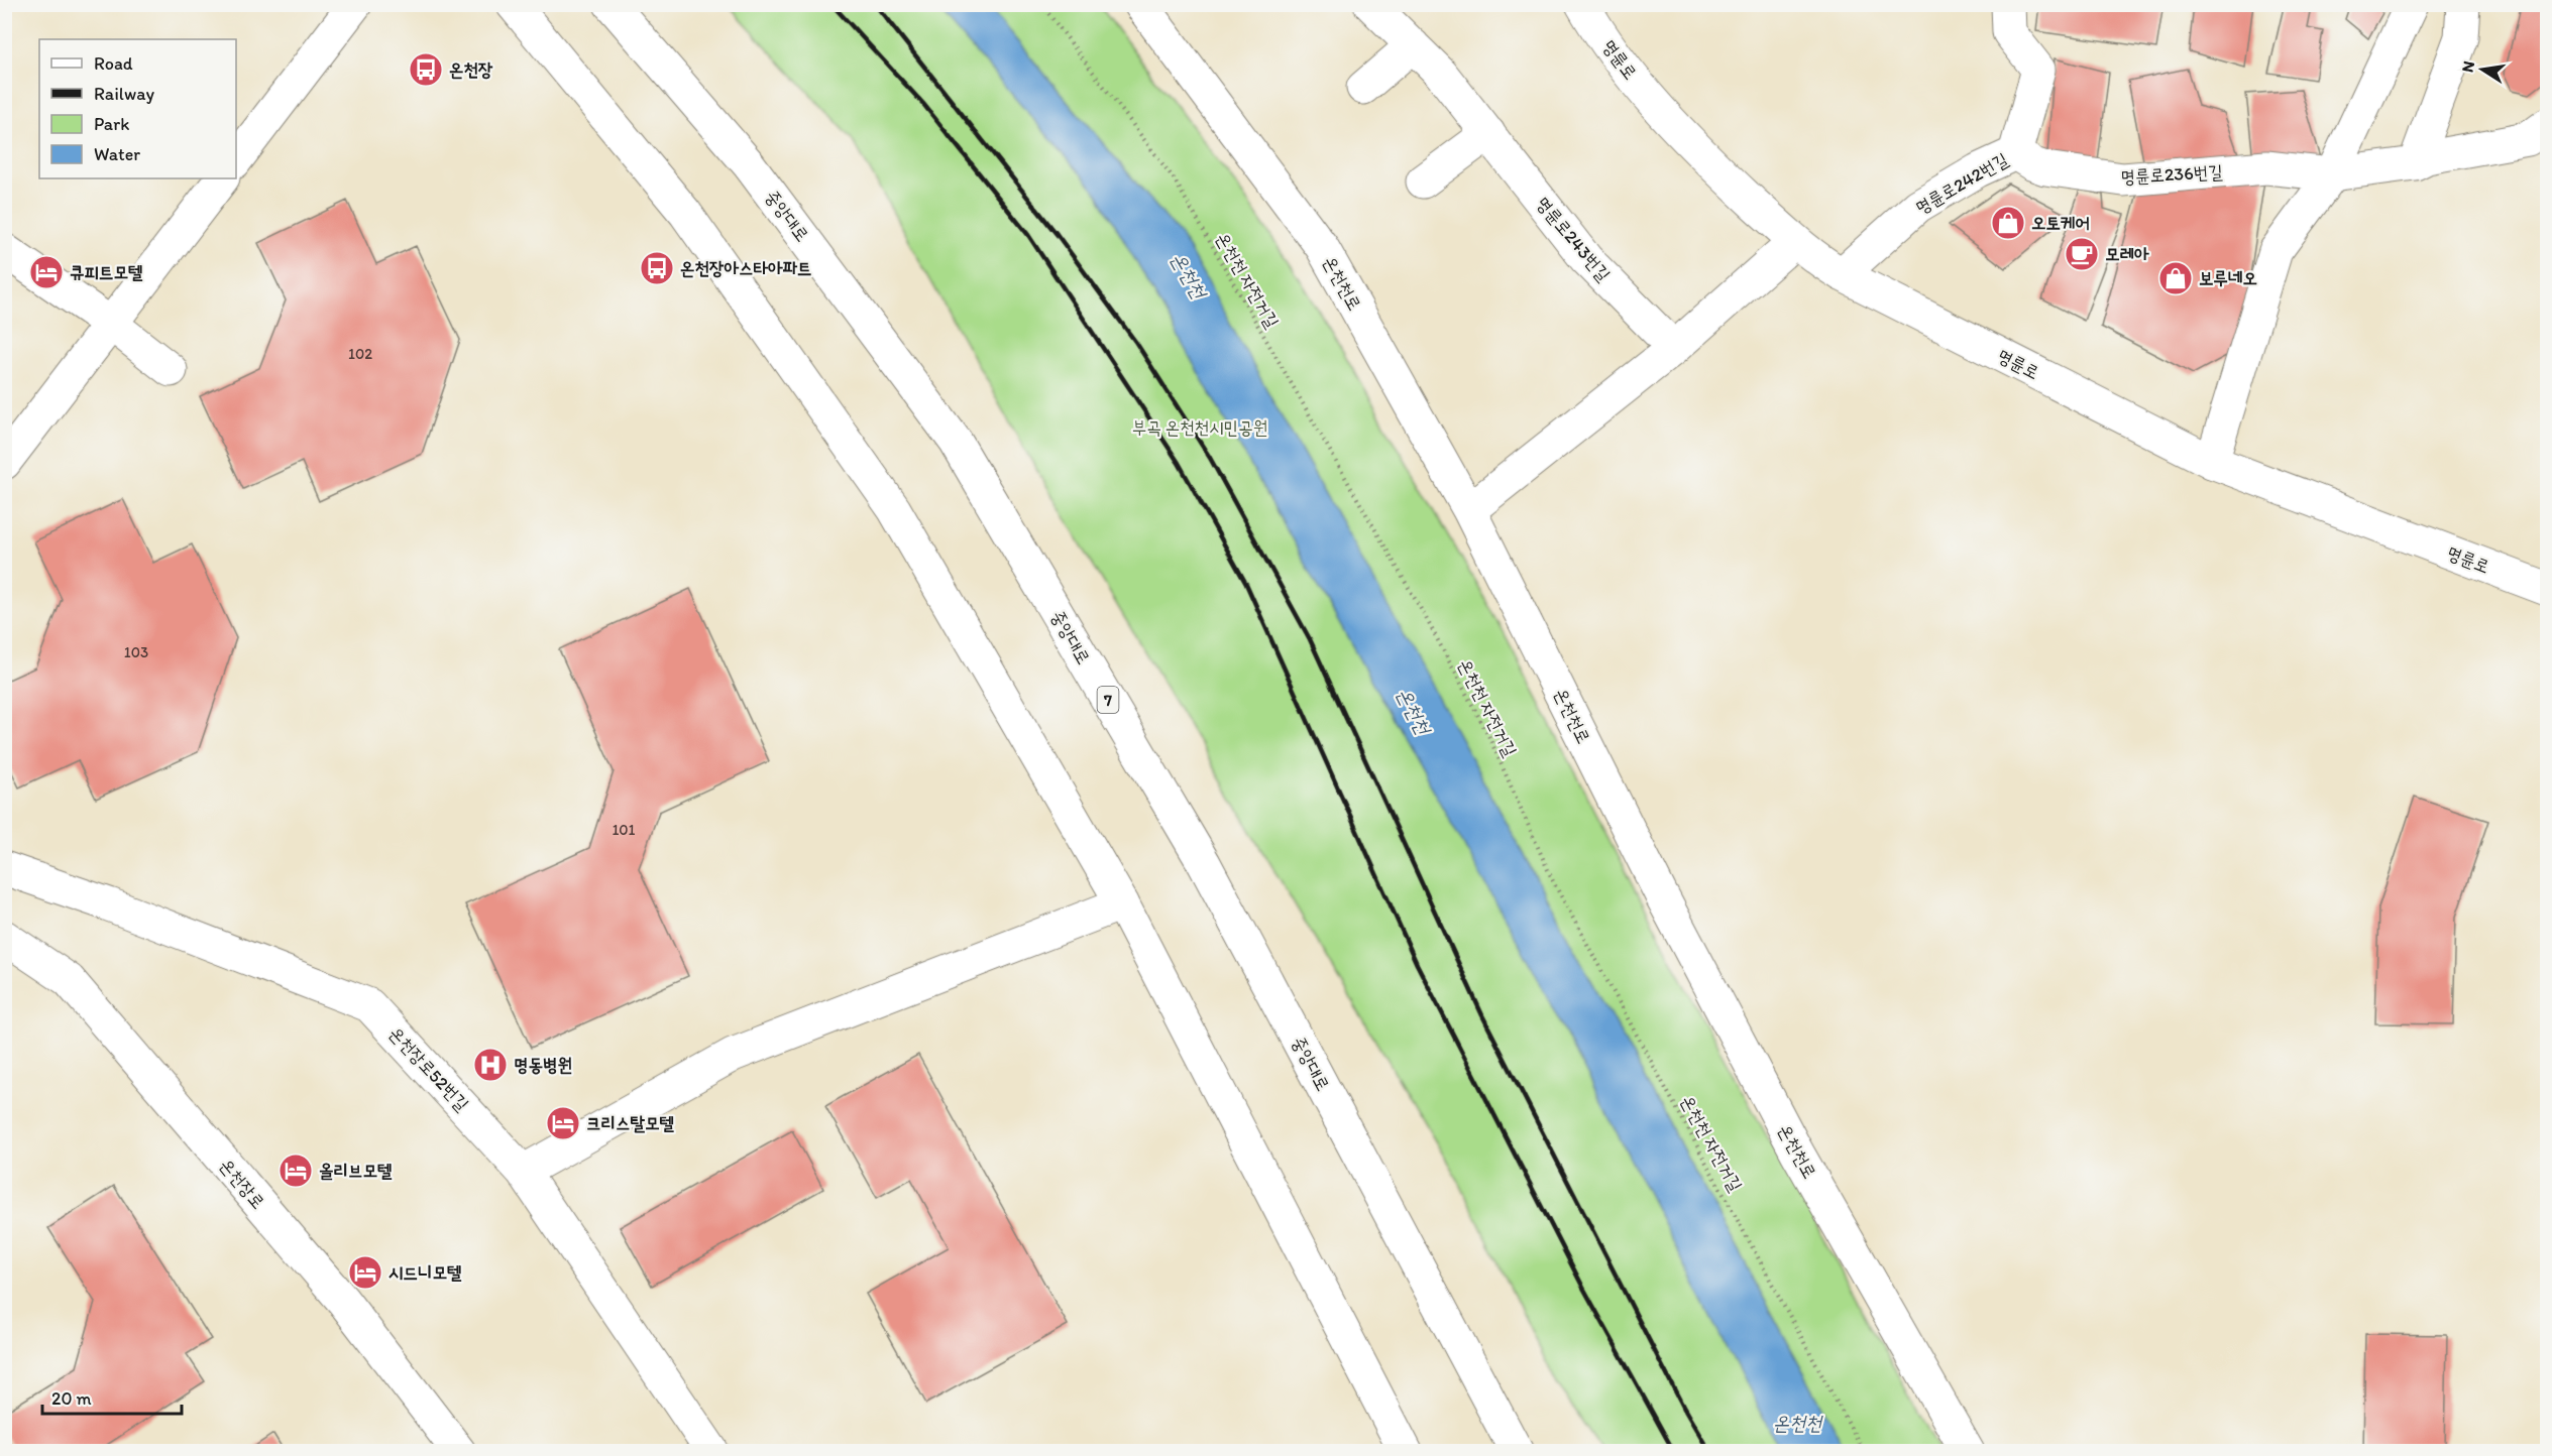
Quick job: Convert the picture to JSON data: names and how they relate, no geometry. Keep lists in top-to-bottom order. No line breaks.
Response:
{"streets":{"street":["명륜로","명륜로236번길","명륜로242번길","중앙대로","명륜로243번길","온천천로","7","온천장로52번길","온천장로"],"path":["온천천 자전거길"]},"crossings":[["명륜로","명륜로242번길"],["명륜로236번길","명륜로242번길"]],"water":["온천천"],"parks":["부곡 온천천시민공원"],"places":{"bus stop":["온천장","온천장아스타아파트"],"shop":["오토케어","보루네오"],"cafe":["모레아"],"hotel":["큐피트모텔","크리스탈모텔","올리브모텔","시드니모텔"],"hospital":["명동병원"]},"house_numbers":["102","103","101"],"legend":["Road","Railway","Park","Water"],"scale_bar":"20 m","north":"left"}
